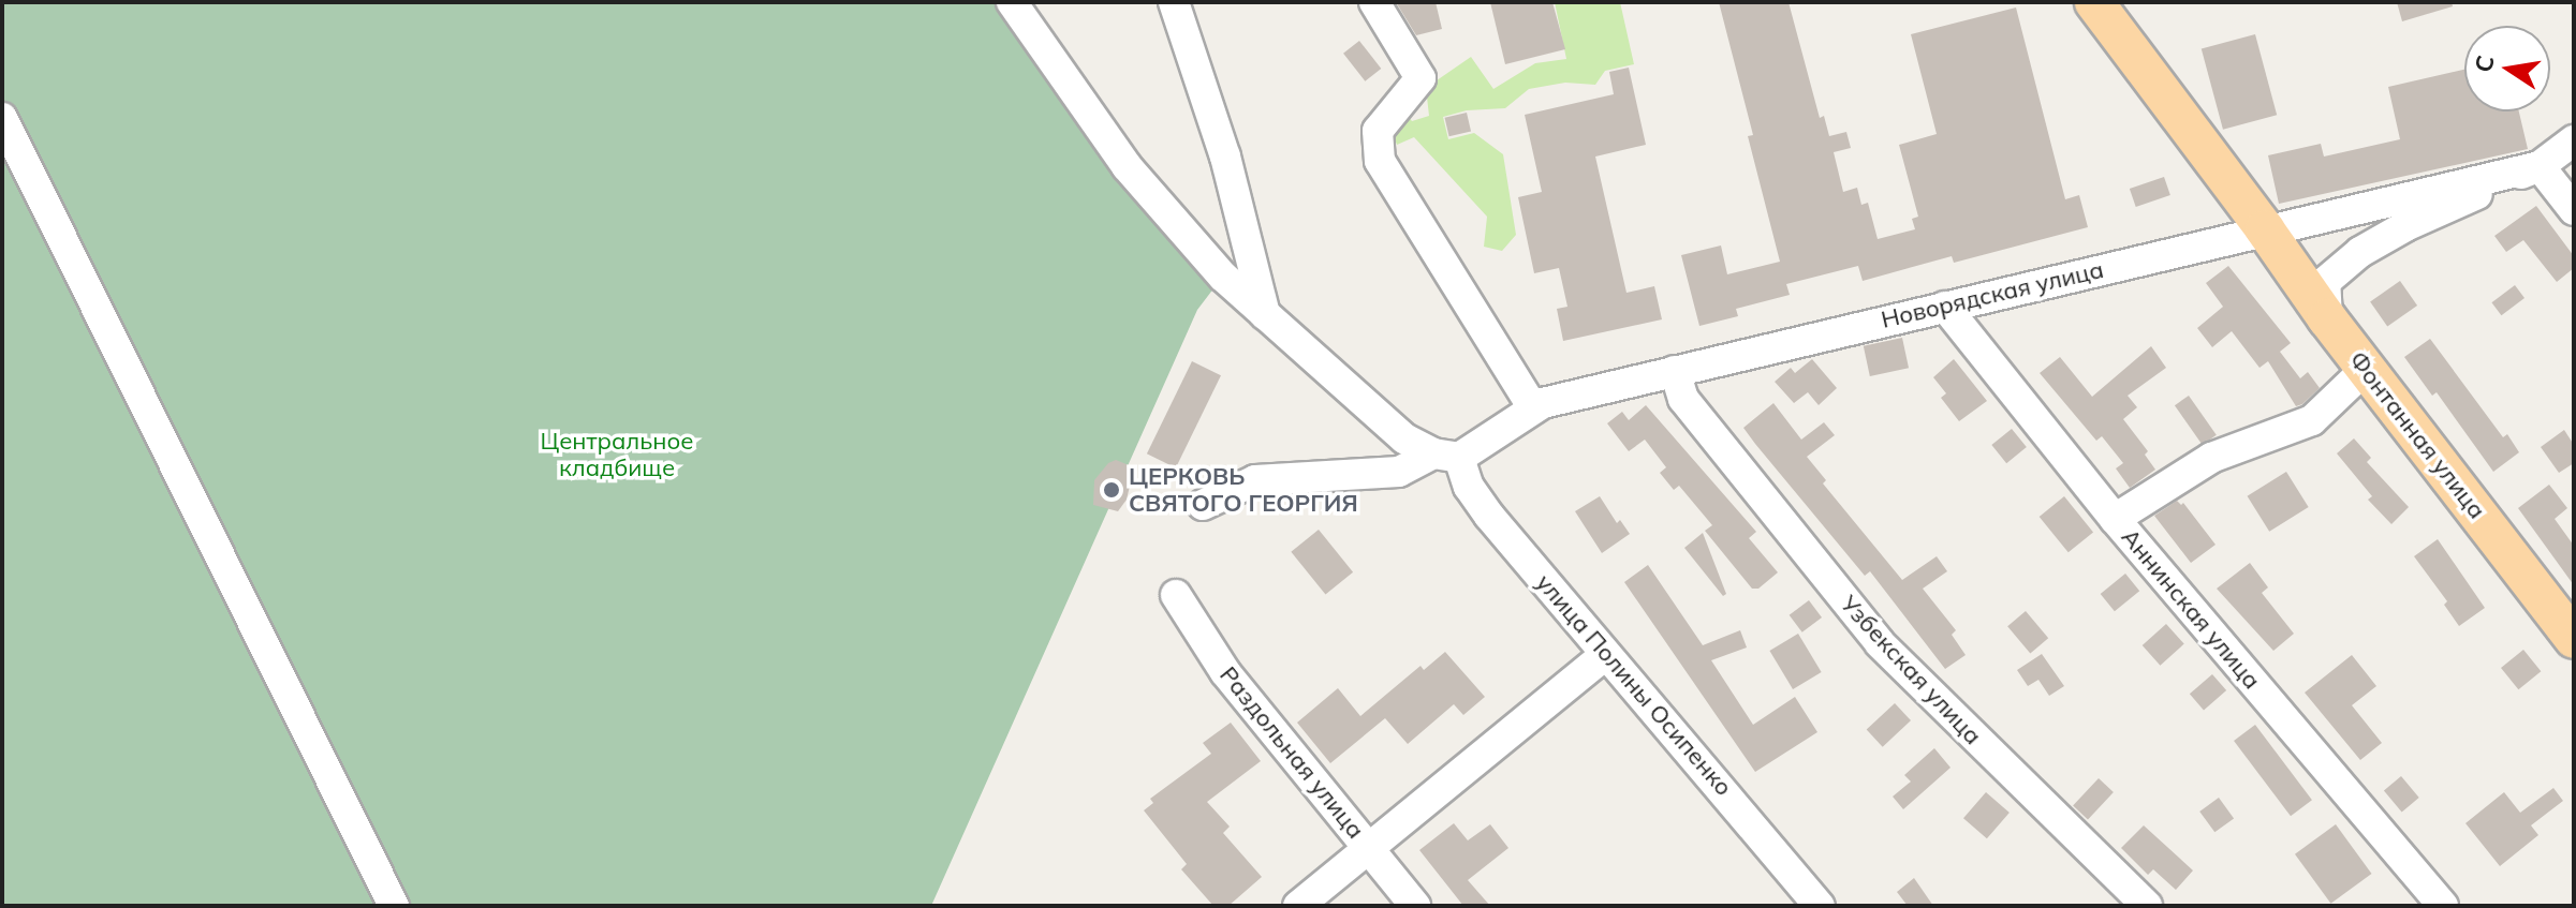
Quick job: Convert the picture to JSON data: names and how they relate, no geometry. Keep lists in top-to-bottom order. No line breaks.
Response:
{"streets":{"main road":["Фонтанная улица"],"street":["Новорядская улица","Аннинская улица","Узбекская улица","улица Полины Осипенко","Раздольная улица"]},"crossings":[["Новорядская улица","Фонтанная улица"],["Новорядская улица","Аннинская улица"],["Новорядская улица","Узбекская улица"],["Новорядская улица","улица Полины Осипенко"]],"parks":["Центральное кладбище"],"places":["ЦЕРКОВЬ СВЯТОГО ГЕОРГИЯ"],"north":"left"}
